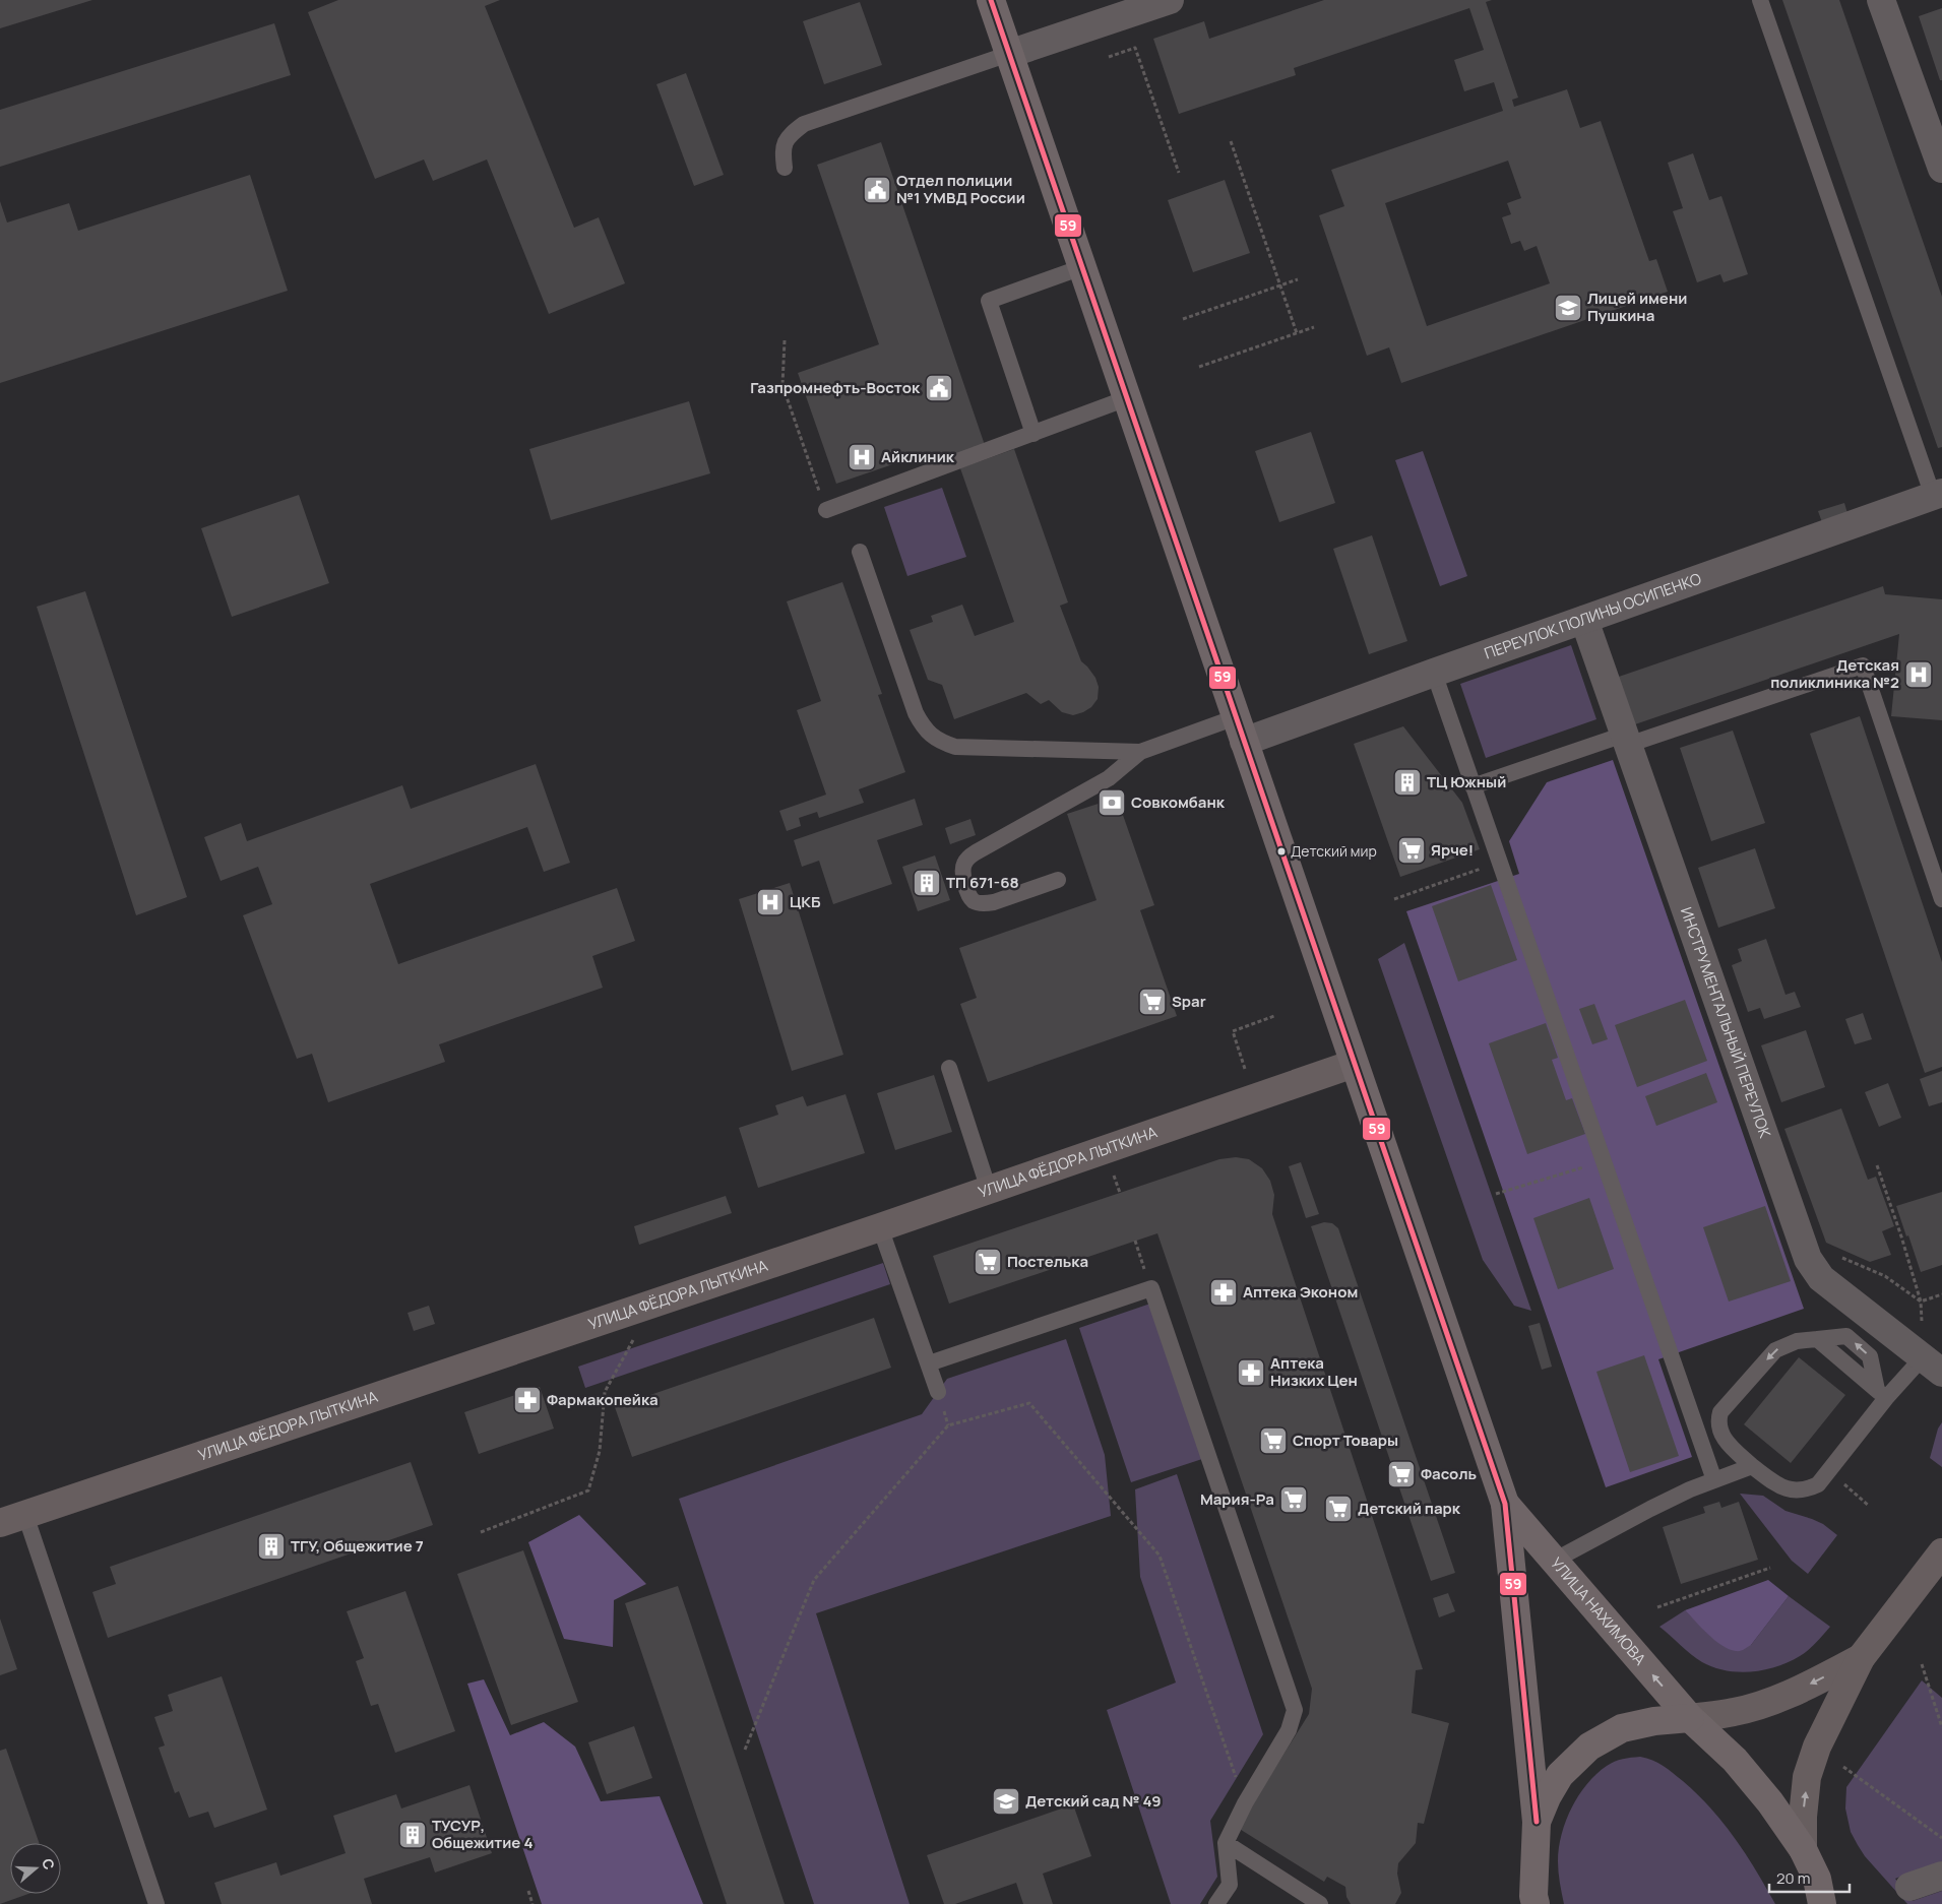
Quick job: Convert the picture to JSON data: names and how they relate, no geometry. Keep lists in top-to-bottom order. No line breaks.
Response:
{"streets":{"main road":["УЛИЦА НАХИМОВА"],"street":["ПЕРЕУЛОК ПОЛИНЫ ОСИПЕНКО","ИНСТРУМЕНТАЛЬНЫЙ ПЕРЕУЛОК","УЛИЦА ФЁДОРА ЛЫТКИНА"]},"crossings":[["ПЕРЕУЛОК ПОЛИНЫ ОСИПЕНКО","ИНСТРУМЕНТАЛЬНЫЙ ПЕРЕУЛОК"],["ПЕРЕУЛОК ПОЛИНЫ ОСИПЕНКО","УЛИЦА НАХИМОВА"],["УЛИЦА ФЁДОРА ЛЫТКИНА","УЛИЦА НАХИМОВА"]],"places":{"public building":["Отдел полиции №1 УМВД России","Газпромнефть-Восток"],"school or university":["Лицей имени Пушкина","Детский сад № 49"],"hospital":["Айклиник","Детская поликлиника №2","ЦКБ"],"building":["ТЦ Южный","ТП 671-68","ТГУ, Общежитие 7","ТУСУР, Общежитие 4"],"bank":["Совкомбанк"],"supermarket":["Ярче!","Spar","Постелька","Спорт Товары","Фасоль","Мария-Ра","Детский парк"],"other":["Детский мир"],"pharmacy":["Аптека Эконом","Аптека Низких Цен","Фармакопейка"]},"lines":["transit line 59"],"scale_bar":"20 m","north":"right"}
